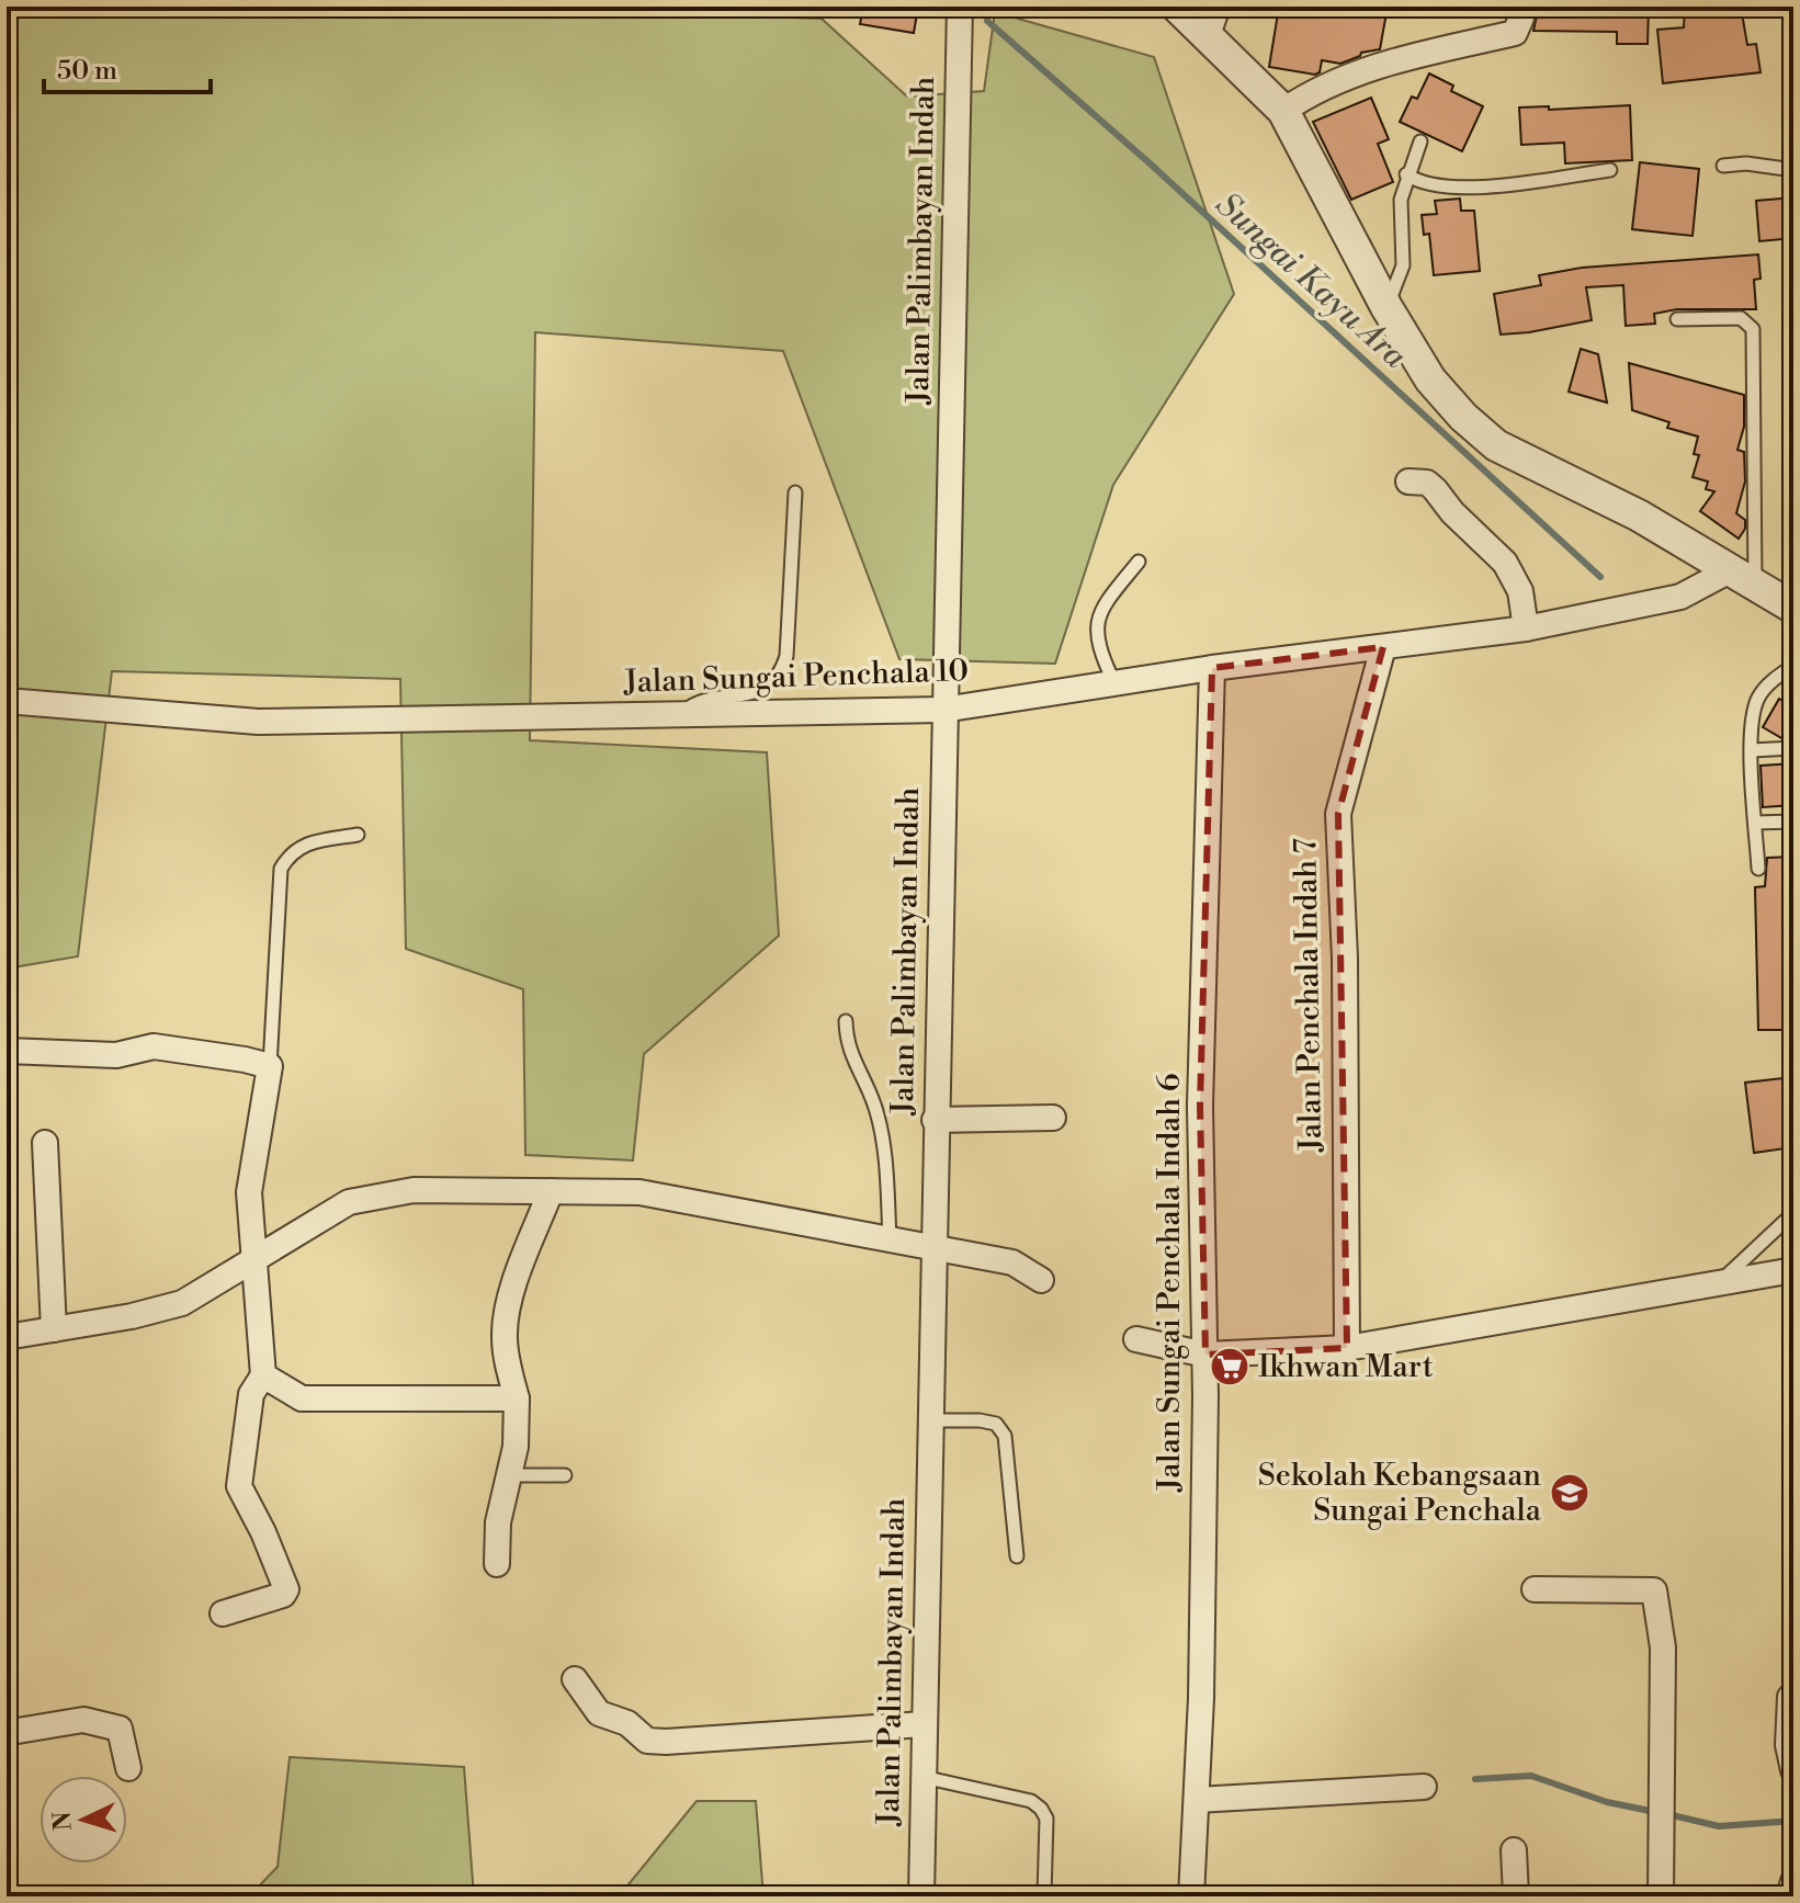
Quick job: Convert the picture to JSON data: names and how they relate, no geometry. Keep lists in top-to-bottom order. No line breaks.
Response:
{"streets":{"street":["Jalan Palimbayan Indah","Jalan Sungai Penchala 10","Jalan Penchala Indah 7","Jalan Sungai Penchala Indah 6"]},"crossings":[["Jalan Palimbayan Indah","Jalan Sungai Penchala 10"],["Jalan Sungai Penchala 10","Jalan Penchala Indah 7"],["Jalan Sungai Penchala 10","Jalan Sungai Penchala Indah 6"]],"water":["Sungai Kayu Ara"],"places":{"supermarket":["Ikhwan Mart"],"school or university":["Sekolah Kebangsaan Sungai Penchala"]},"scale_bar":"50 m","north":"left"}
